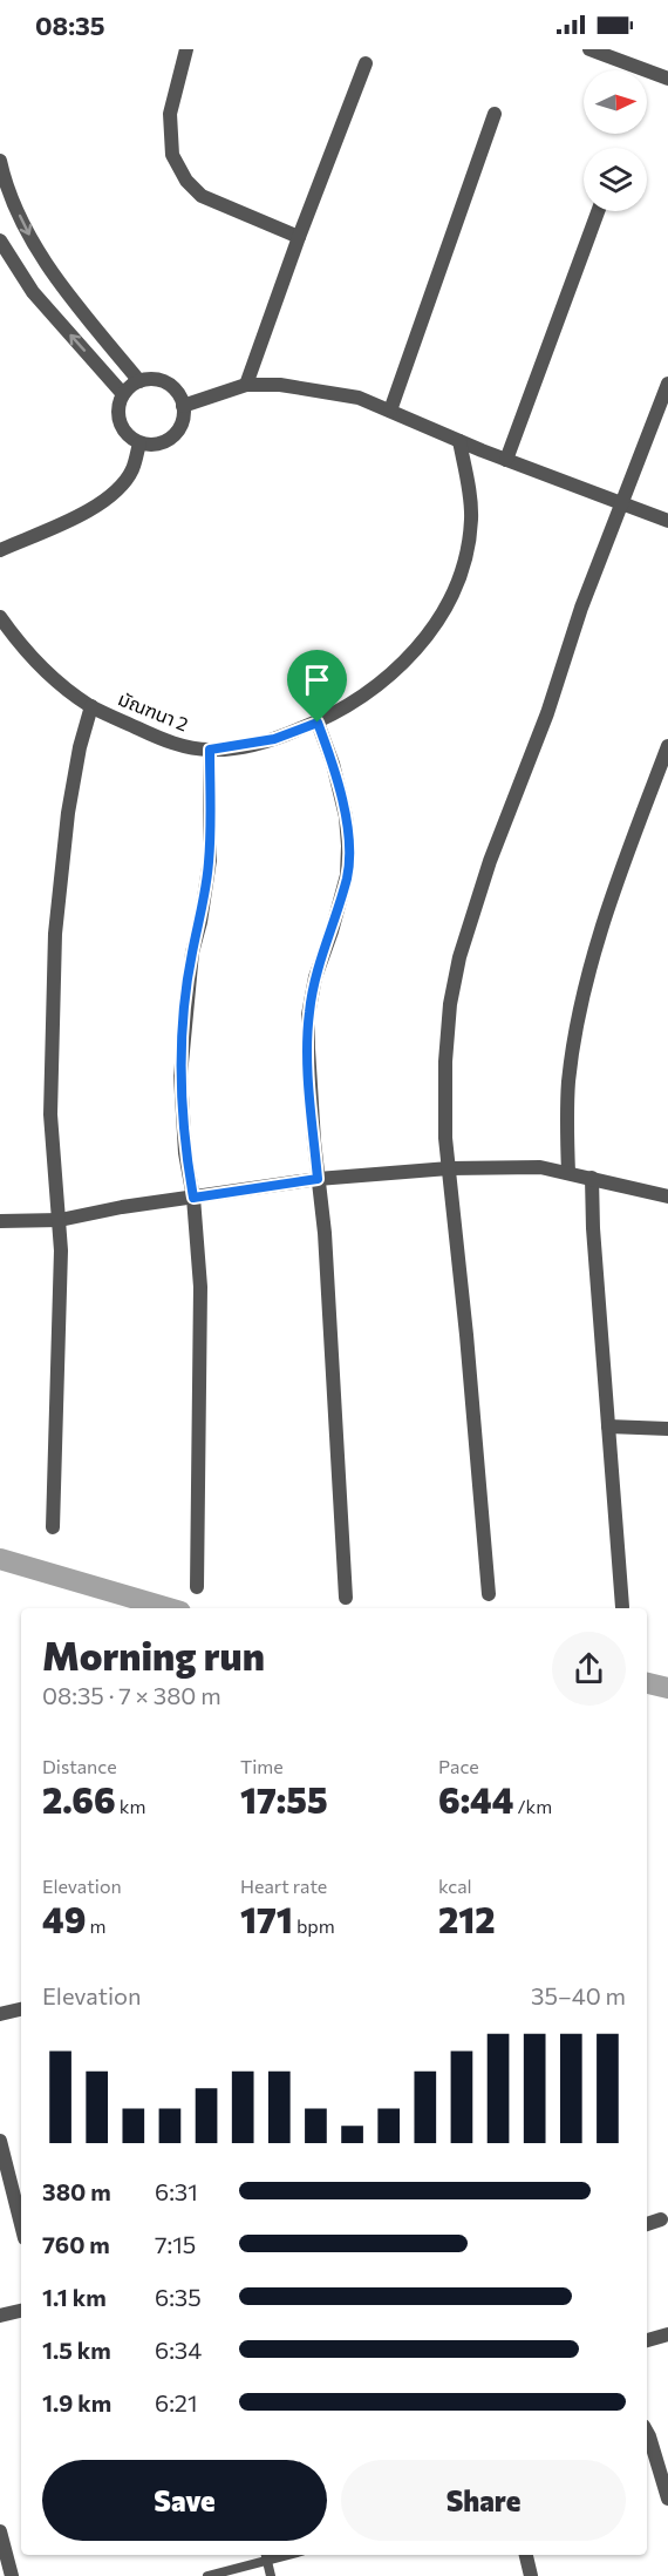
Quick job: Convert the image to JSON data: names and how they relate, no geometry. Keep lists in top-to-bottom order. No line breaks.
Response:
{"streets":{"street":["มัณฑนา 2"]},"north":"right","page":{"status":"08:35","heading":["Morning run","08:35 · 7 × 380 m"],"stats":[["Distance","2.66 km"],["Time","17:55"],["Pace","6:44 /km"],["Elevation","49 m"],["Heart rate","171 bpm"],["kcal","212"]],"chart":["Elevation","35–40 m"],"list":[{"name":"380 m","note":"6:31"},{"name":"760 m","note":"7:15"},{"name":"1.1 km","note":"6:35"},{"name":"1.5 km","note":"6:34"},{"name":"1.9 km","note":"6:21"}],"buttons":["Save","Share"]}}
